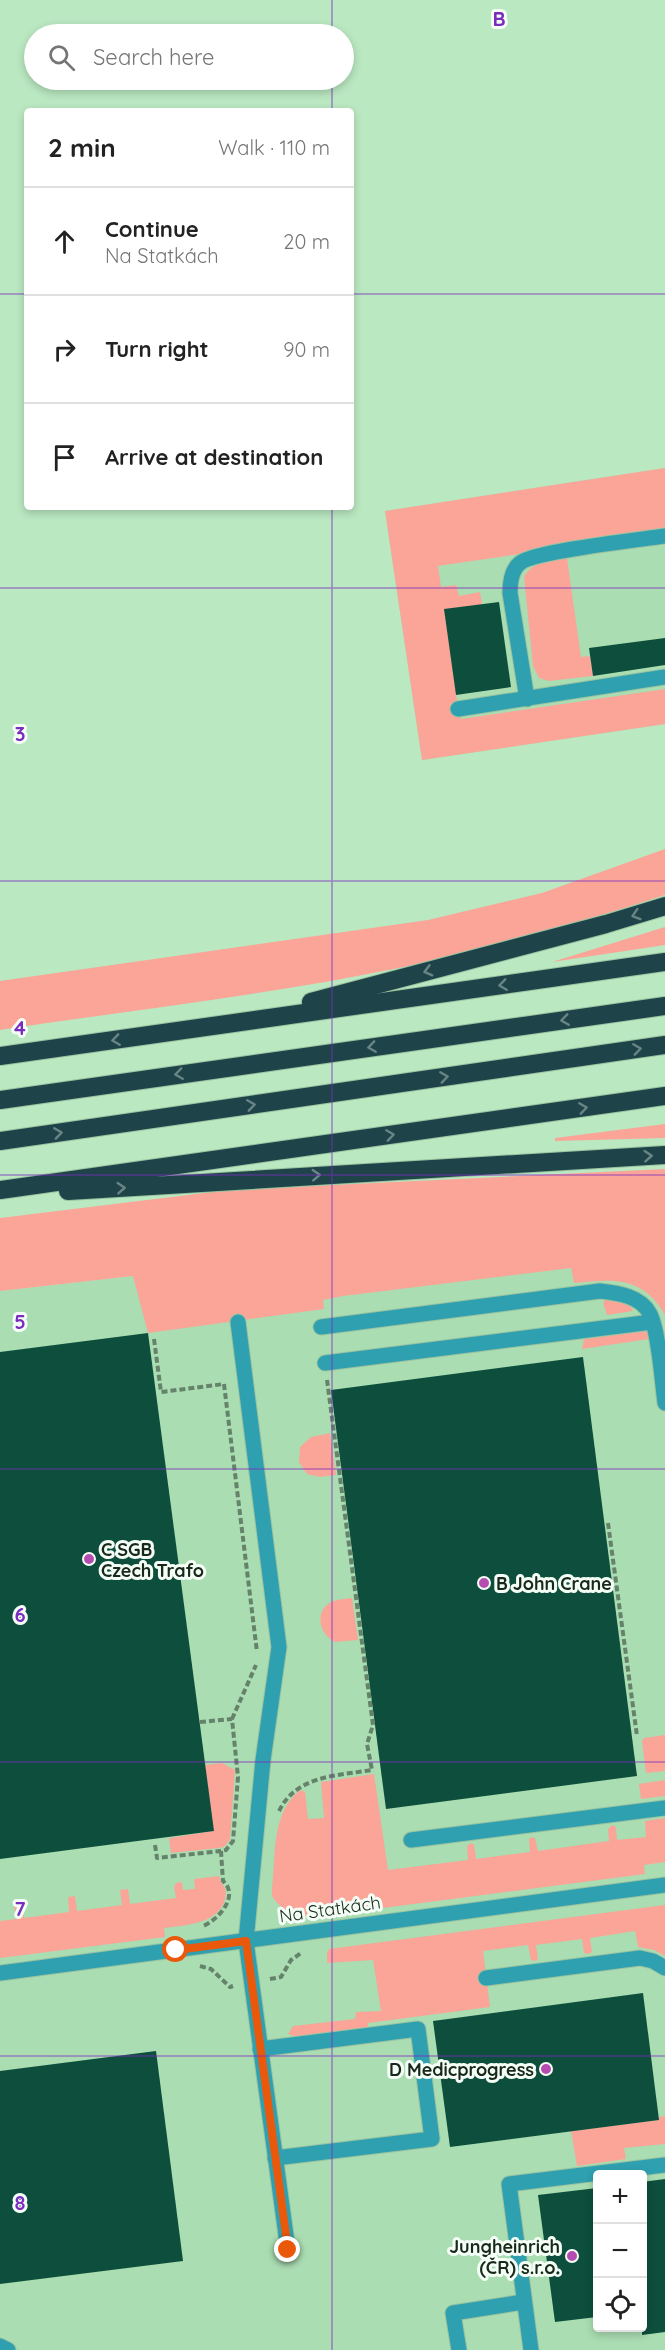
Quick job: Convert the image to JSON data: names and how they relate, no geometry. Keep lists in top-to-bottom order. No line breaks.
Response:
{"streets":{"street":["Na Statkách"]},"places":["C SGB Czech Trafo","B John Crane","D Medicprogress","Jungheinrich (ČR) s.r.o."],"page":{"search":"Search here","heading":["2 min","Walk · 110 m"],"list":[["Continue","Na Statkách","20 m"],["Turn right","90 m"],"Arrive at destination"],"map_buttons":["+","−"]},"grid":{"columns":["B"],"rows":["3","4","5","6","7","8"]}}
